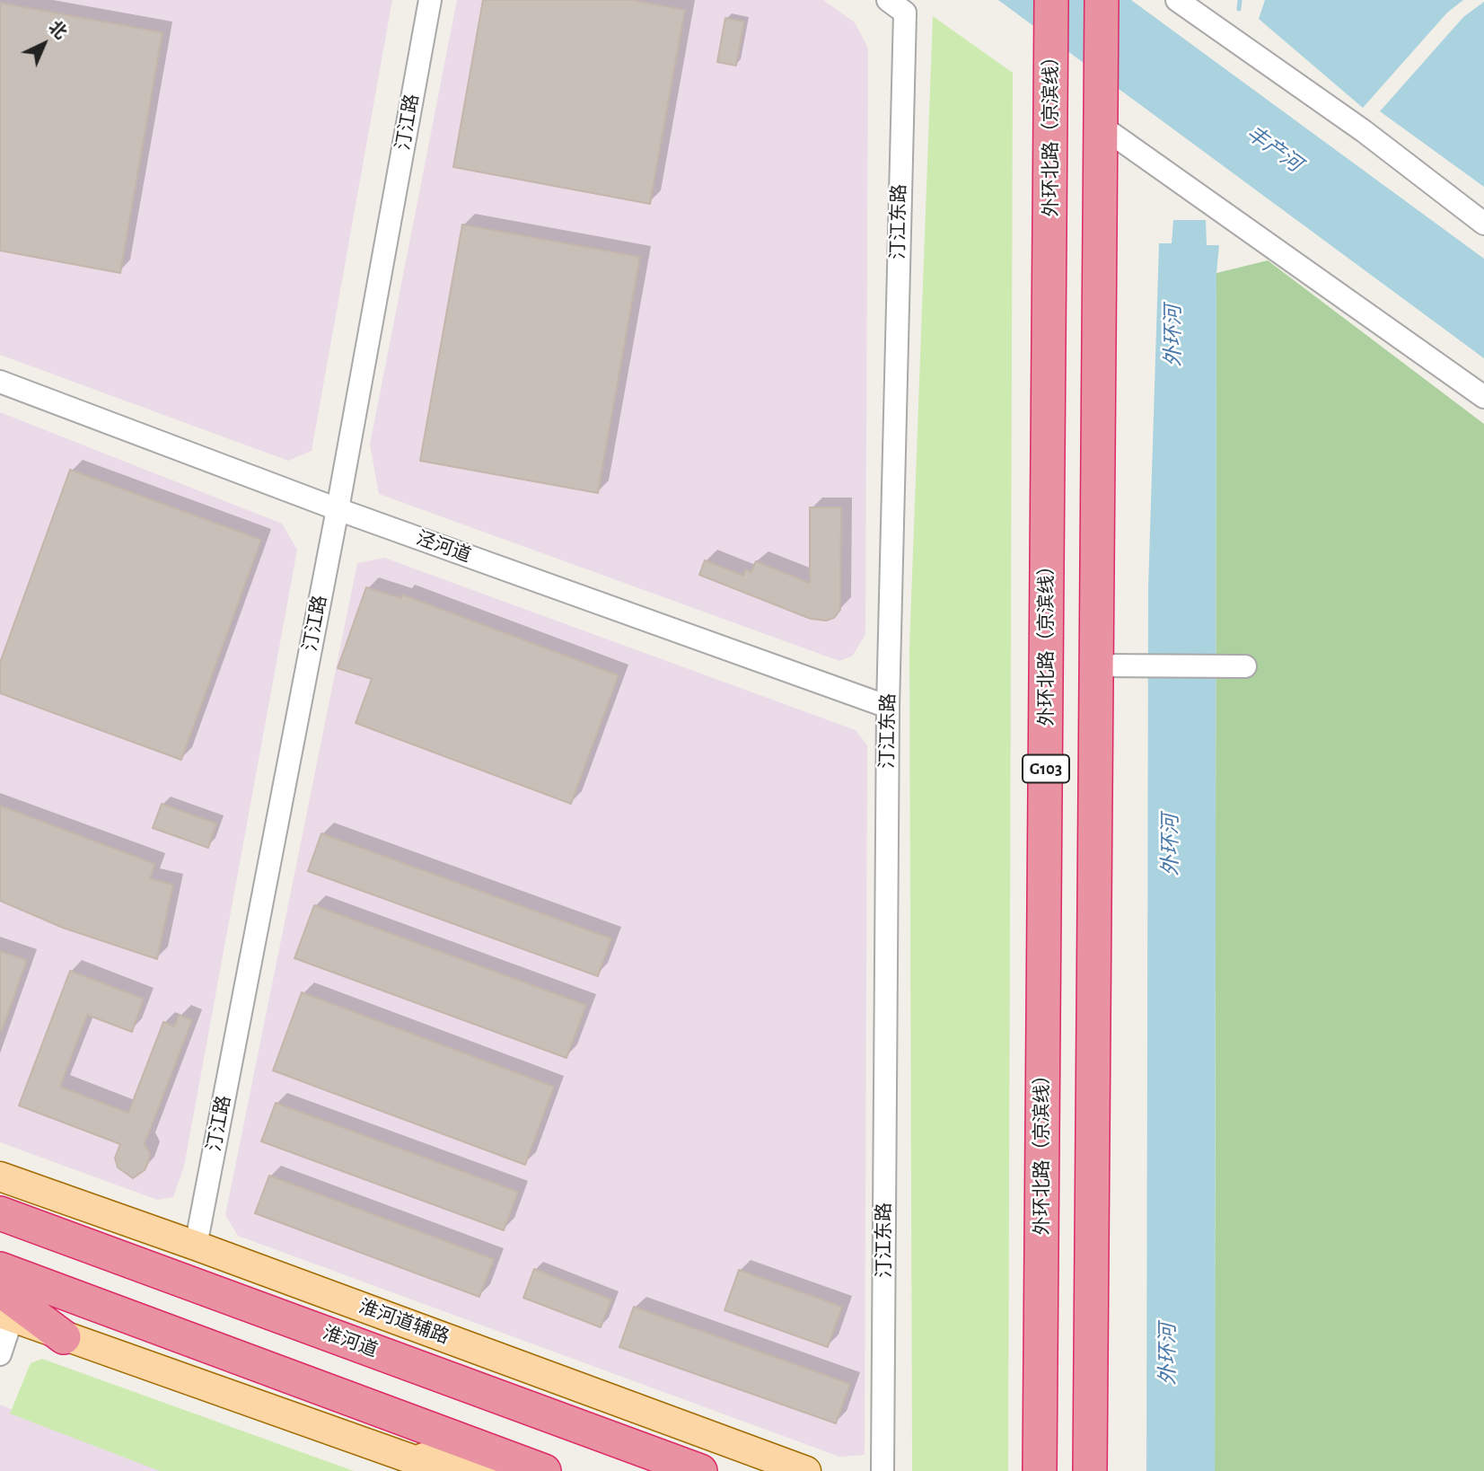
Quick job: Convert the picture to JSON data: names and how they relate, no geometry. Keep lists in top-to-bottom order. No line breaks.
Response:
{"streets":{"highway":["外环北路（京滨线）","G103","淮河道"],"main road":["淮河道辅路"],"street":["汀江路","汀江东路","泾河道"]},"crossings":[["汀江路","泾河道"],["汀江路","淮河道辅路"],["汀江东路","泾河道"]],"water":["丰产河","外环河"],"north":"top right"}
